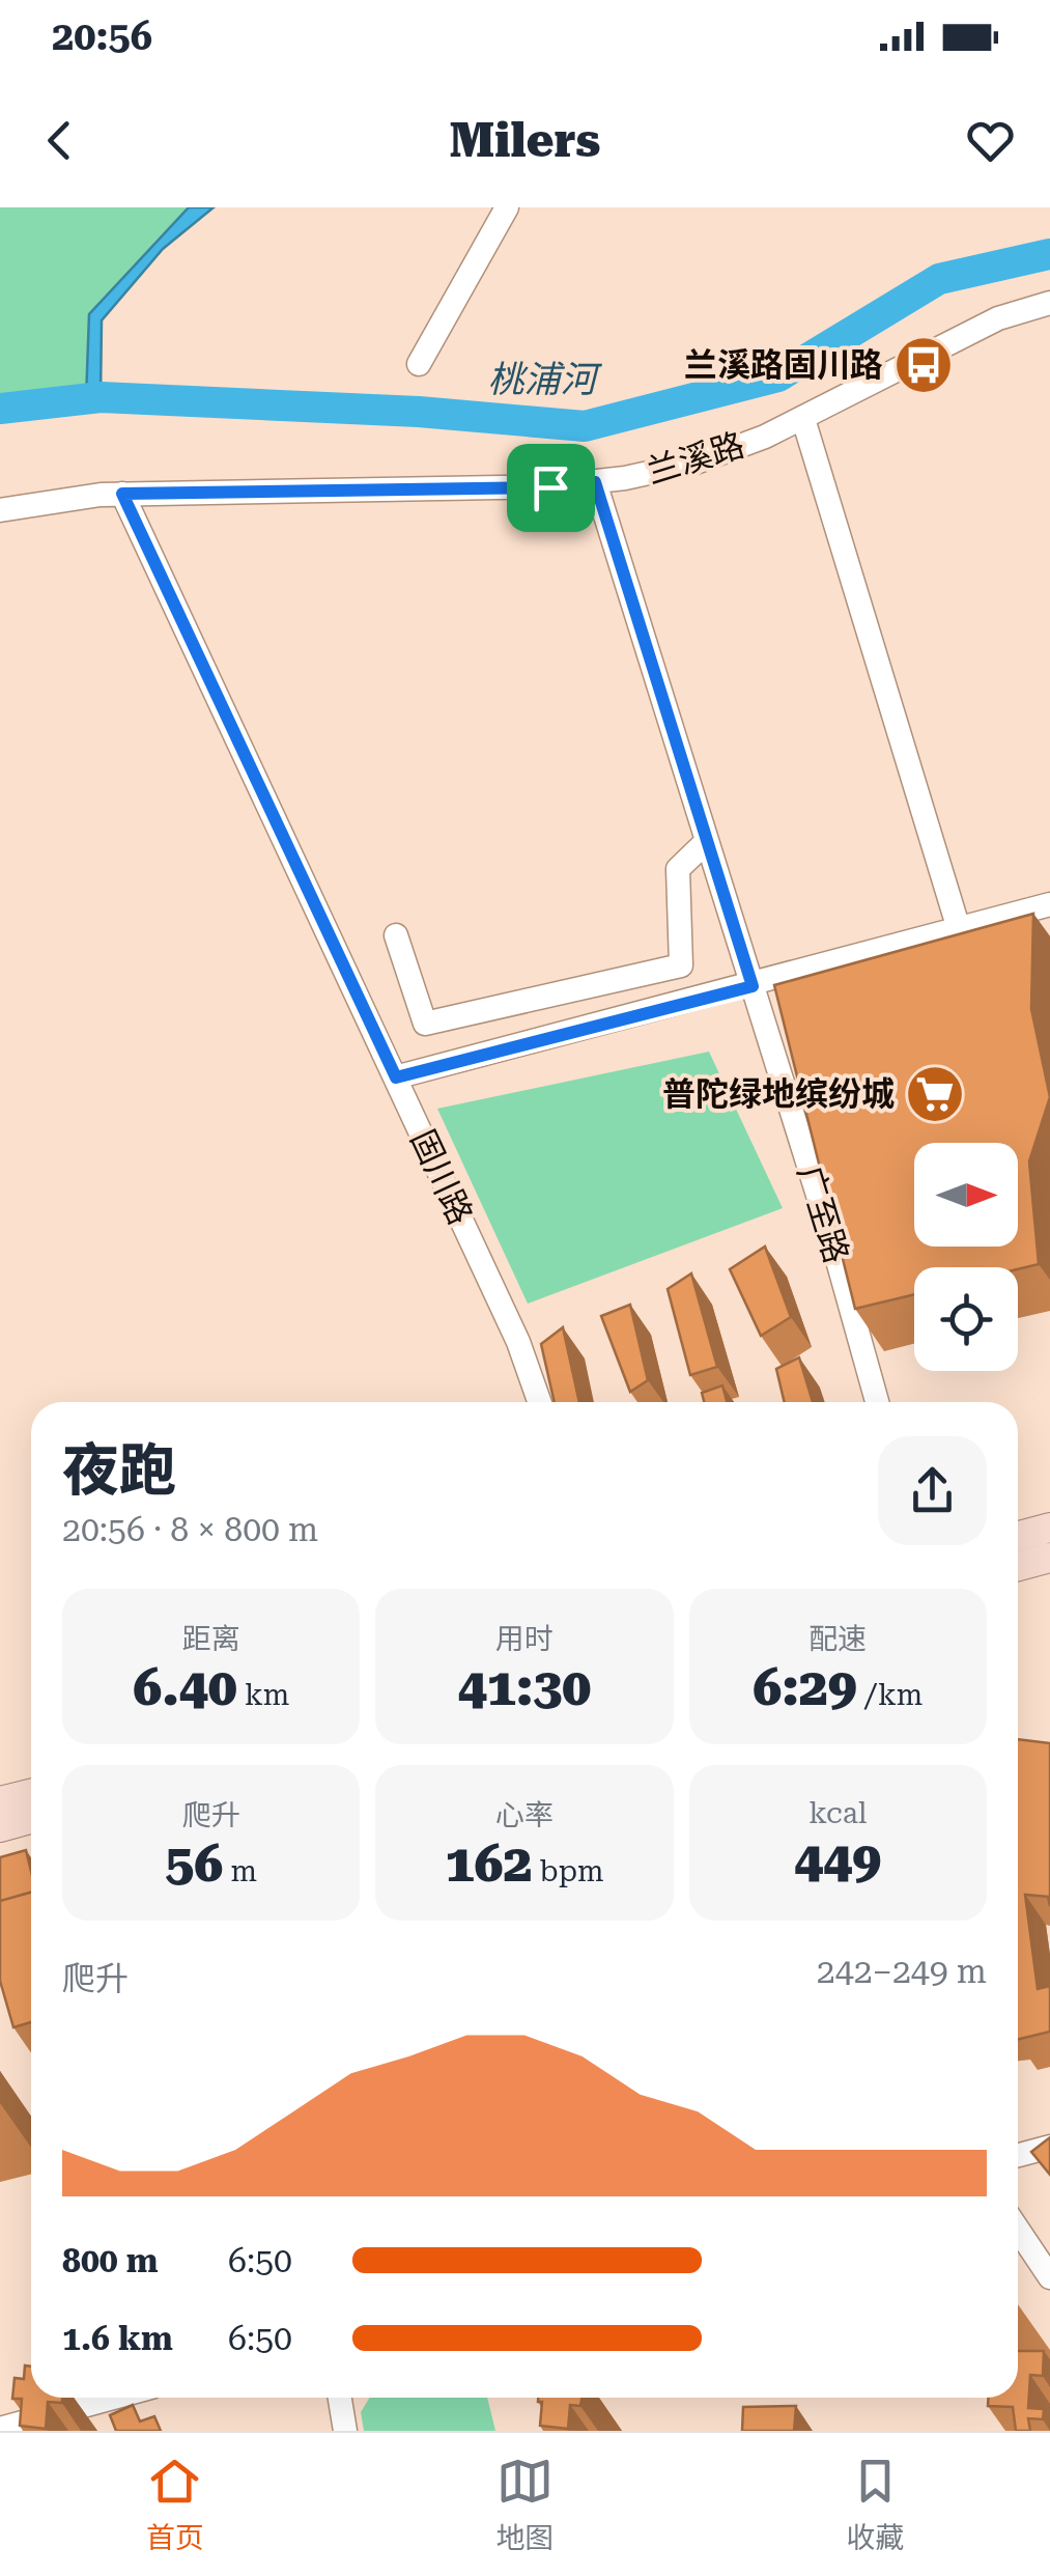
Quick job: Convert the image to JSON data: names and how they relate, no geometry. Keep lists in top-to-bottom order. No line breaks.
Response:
{"streets":{"street":["兰溪路","固川路","广至路"]},"crossings":[["兰溪路","固川路"],["兰溪路","广至路"]],"water":["桃浦河"],"places":{"bus stop":["兰溪路固川路"],"supermarket":["普陀绿地缤纷城"]},"north":"right","page":{"status":"20:56","header":"Milers","heading":["夜跑","20:56 · 8 × 800 m"],"stats":[["距离","6.40 km"],["用时","41:30"],["配速","6:29 /km"],["爬升","56 m"],["心率","162 bpm"],["kcal","449"]],"chart":["爬升","242–249 m"],"list":[{"name":"800 m","note":"6:50"},{"name":"1.6 km","note":"6:50"}],"tabs":["首页","地图","收藏"]}}
